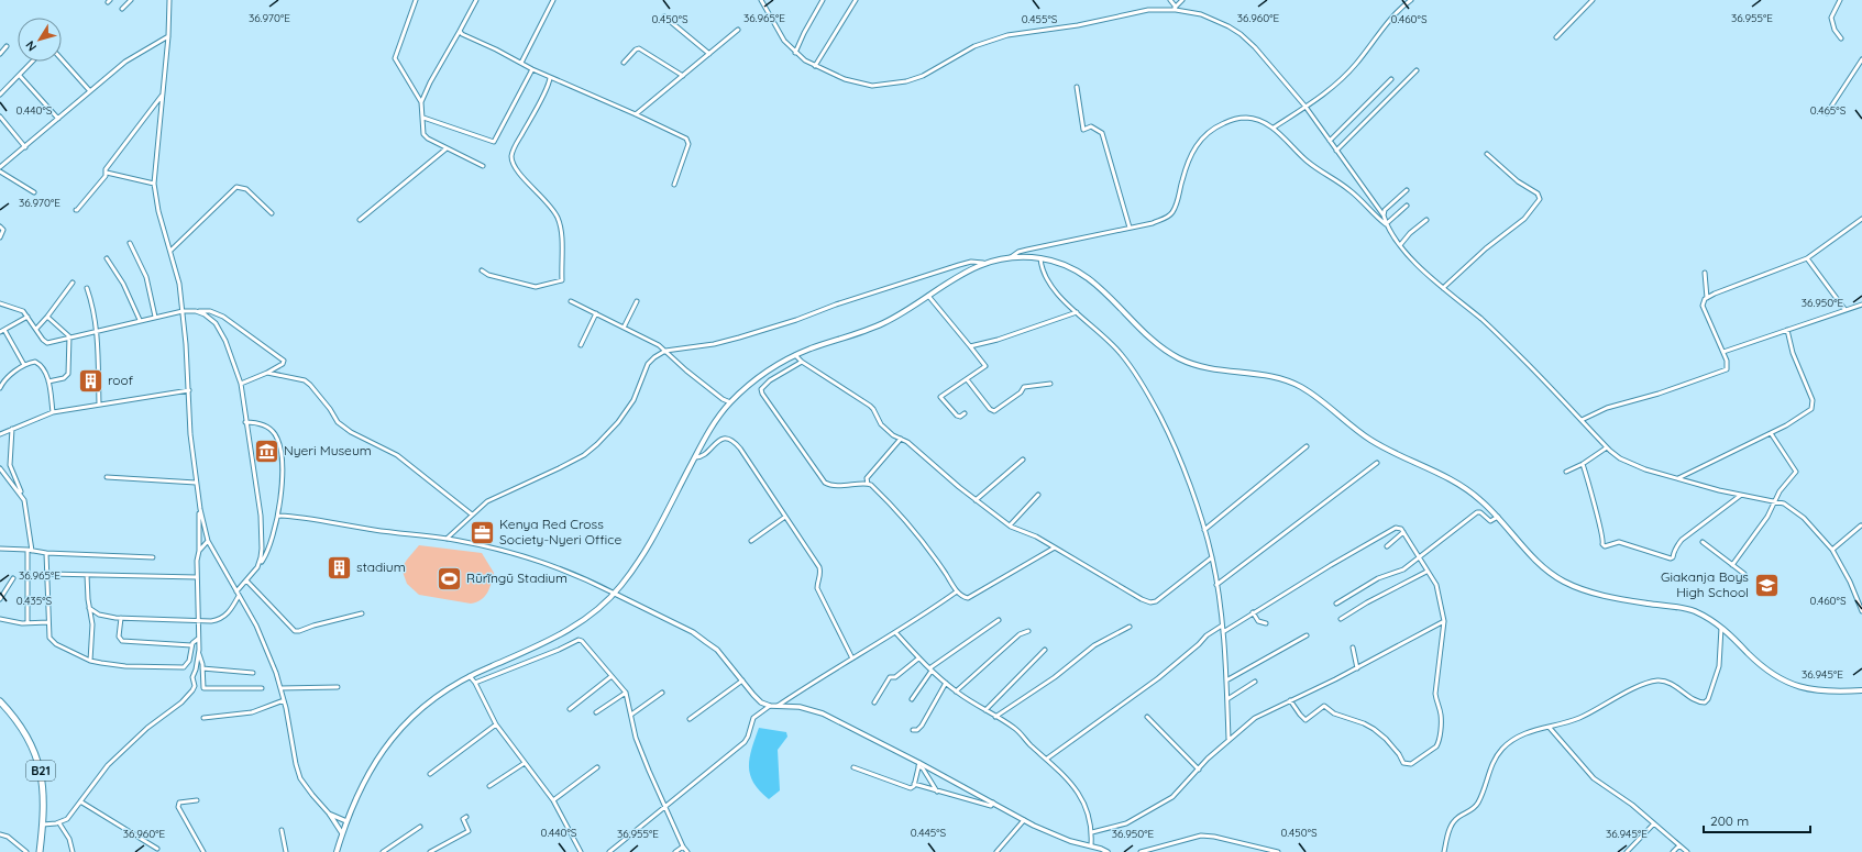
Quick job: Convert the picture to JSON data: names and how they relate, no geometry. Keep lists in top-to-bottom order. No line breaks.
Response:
{"streets":{"highway":["B21"]},"places":{"building":["roof","stadium"],"museum":["Nyeri Museum"],"office":["Kenya Red Cross Society-Nyeri Office"],"sports":["Rũrĩngũ Stadium"],"school or university":["Giakanja Boys High School"]},"scale_bar":"200 m","north":"bottom left","coordinates":["36.970°E","36.965°E","36.960°E","36.955°E","0.450°S","0.455°S","0.460°S","0.465°S","0.440°S","36.950°E","0.435°S","36.945°E","0.445°S"]}
